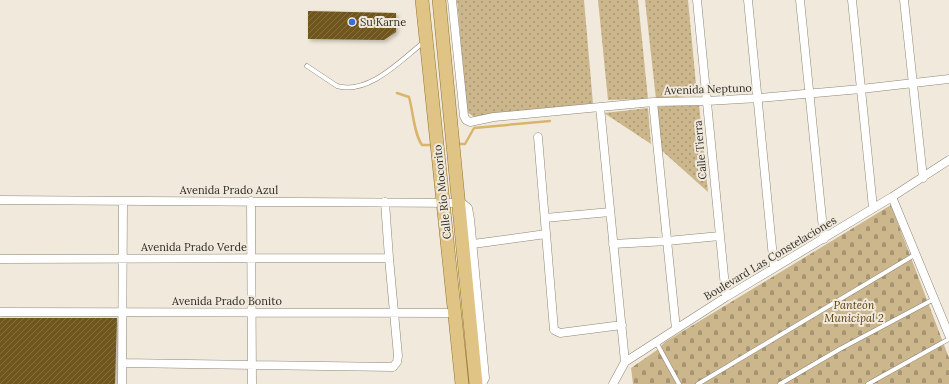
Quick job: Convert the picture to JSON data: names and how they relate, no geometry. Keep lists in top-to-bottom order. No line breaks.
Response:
{"streets":{"main road":["Calle Río Mocorito"],"street":["Avenida Neptuno","Calle Tierra","Avenida Prado Azul","Avenida Prado Verde","Boulevard Las Constelaciones","Avenida Prado Bonito"]},"crossings":[["Avenida Neptuno","Calle Tierra"],["Calle Tierra","Boulevard Las Constelaciones"],["Avenida Prado Azul","Calle Río Mocorito"],["Calle Río Mocorito","Avenida Prado Bonito"]],"parks":["Panteón Municipal 2"],"places":["Su Karne"]}
